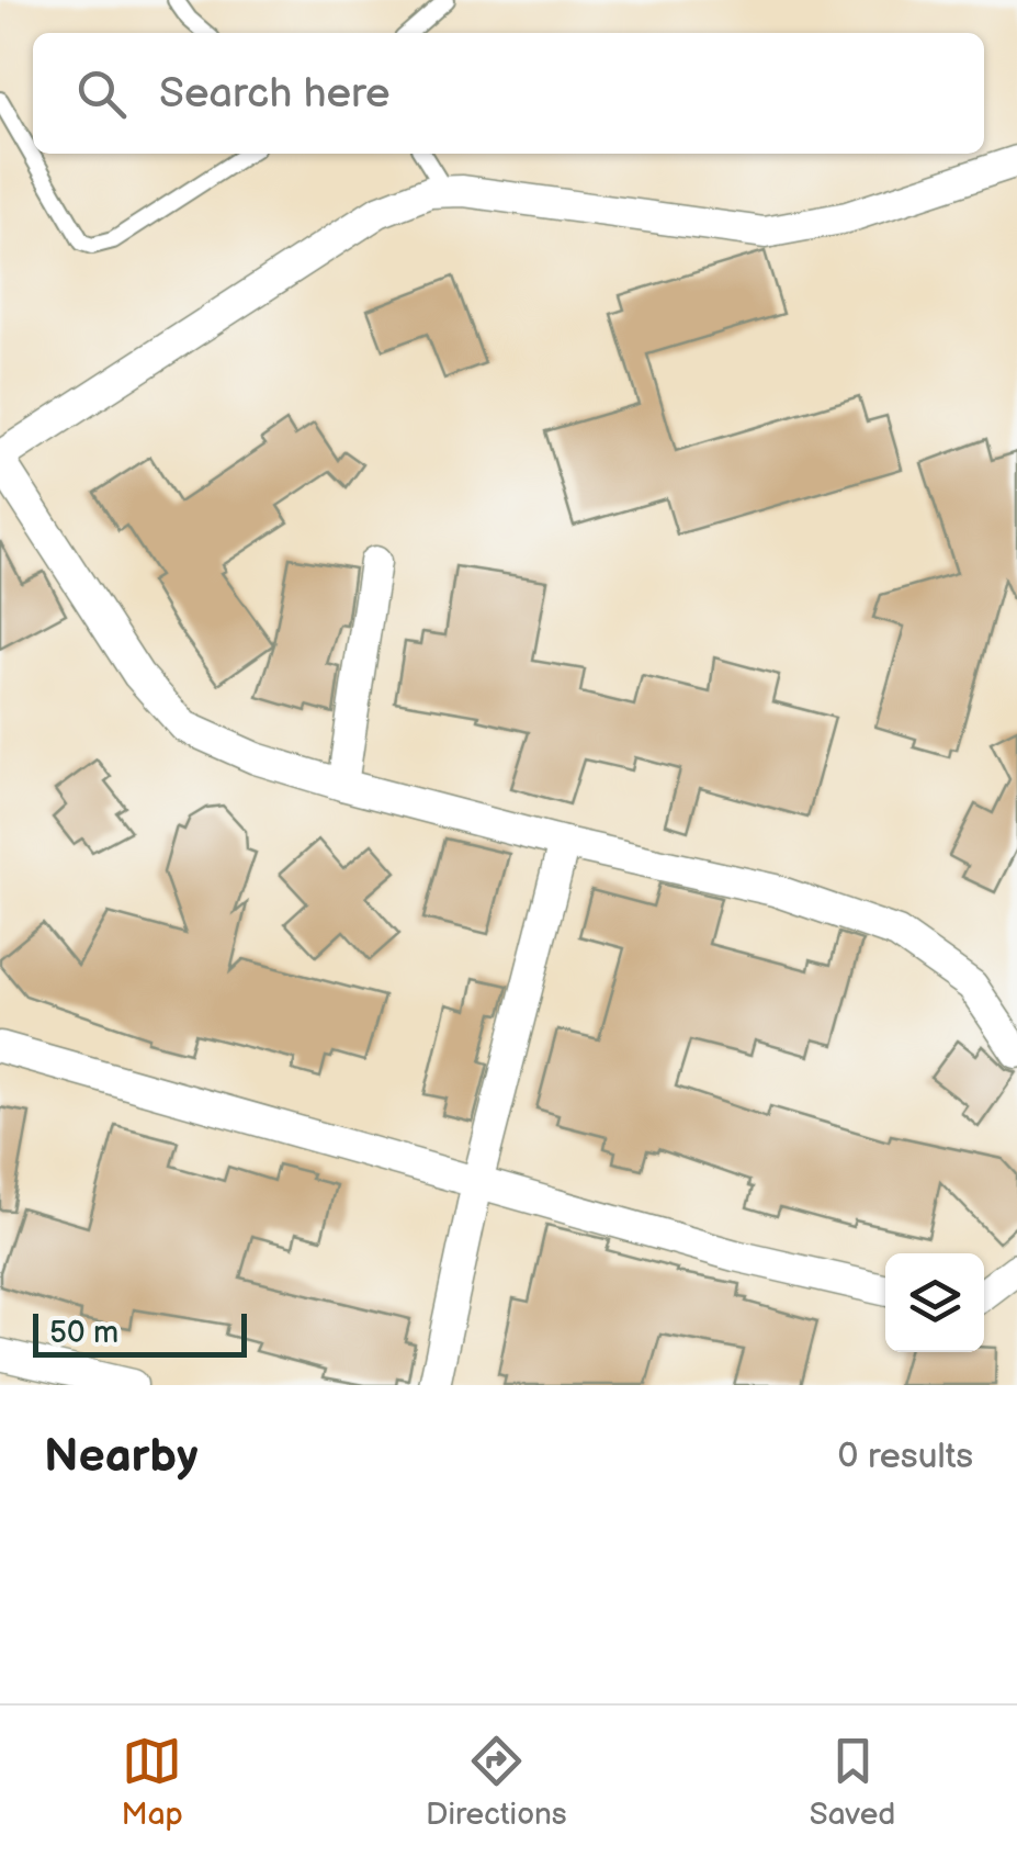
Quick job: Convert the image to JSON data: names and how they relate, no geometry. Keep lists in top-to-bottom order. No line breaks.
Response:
{"scale_bar":"50 m","page":{"search":"Search here","scale":"50 m","heading":["Nearby","0 results"],"nav":["Map","Directions","Saved"]}}
